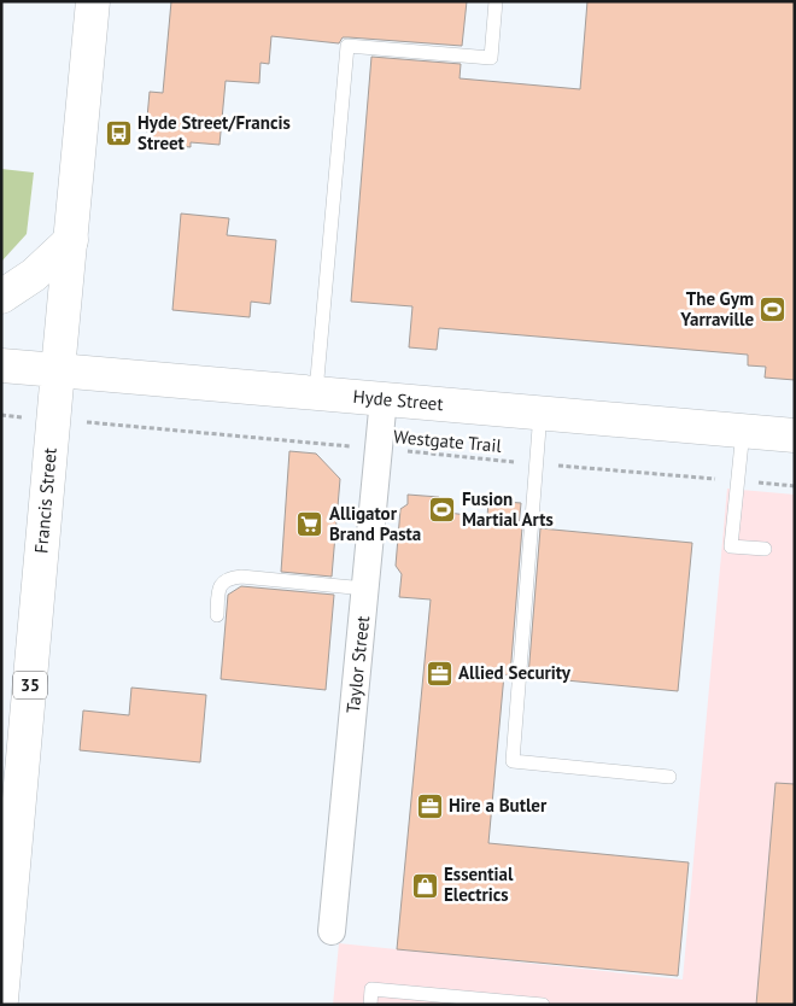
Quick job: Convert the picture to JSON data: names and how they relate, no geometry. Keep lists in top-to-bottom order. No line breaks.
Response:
{"streets":{"main road":["Hyde Street","Francis Street","35"],"street":["Taylor Street"],"path":["Westgate Trail"]},"crossings":[["Hyde Street","Francis Street"],["Hyde Street","Taylor Street"],["Westgate Trail","Taylor Street"]],"places":{"bus stop":["Hyde Street/Francis Street"],"sports":["The Gym Yarraville","Fusion Martial Arts"],"supermarket":["Alligator Brand Pasta"],"office":["Allied Security","Hire a Butler"],"shop":["Essential Electrics"]}}
